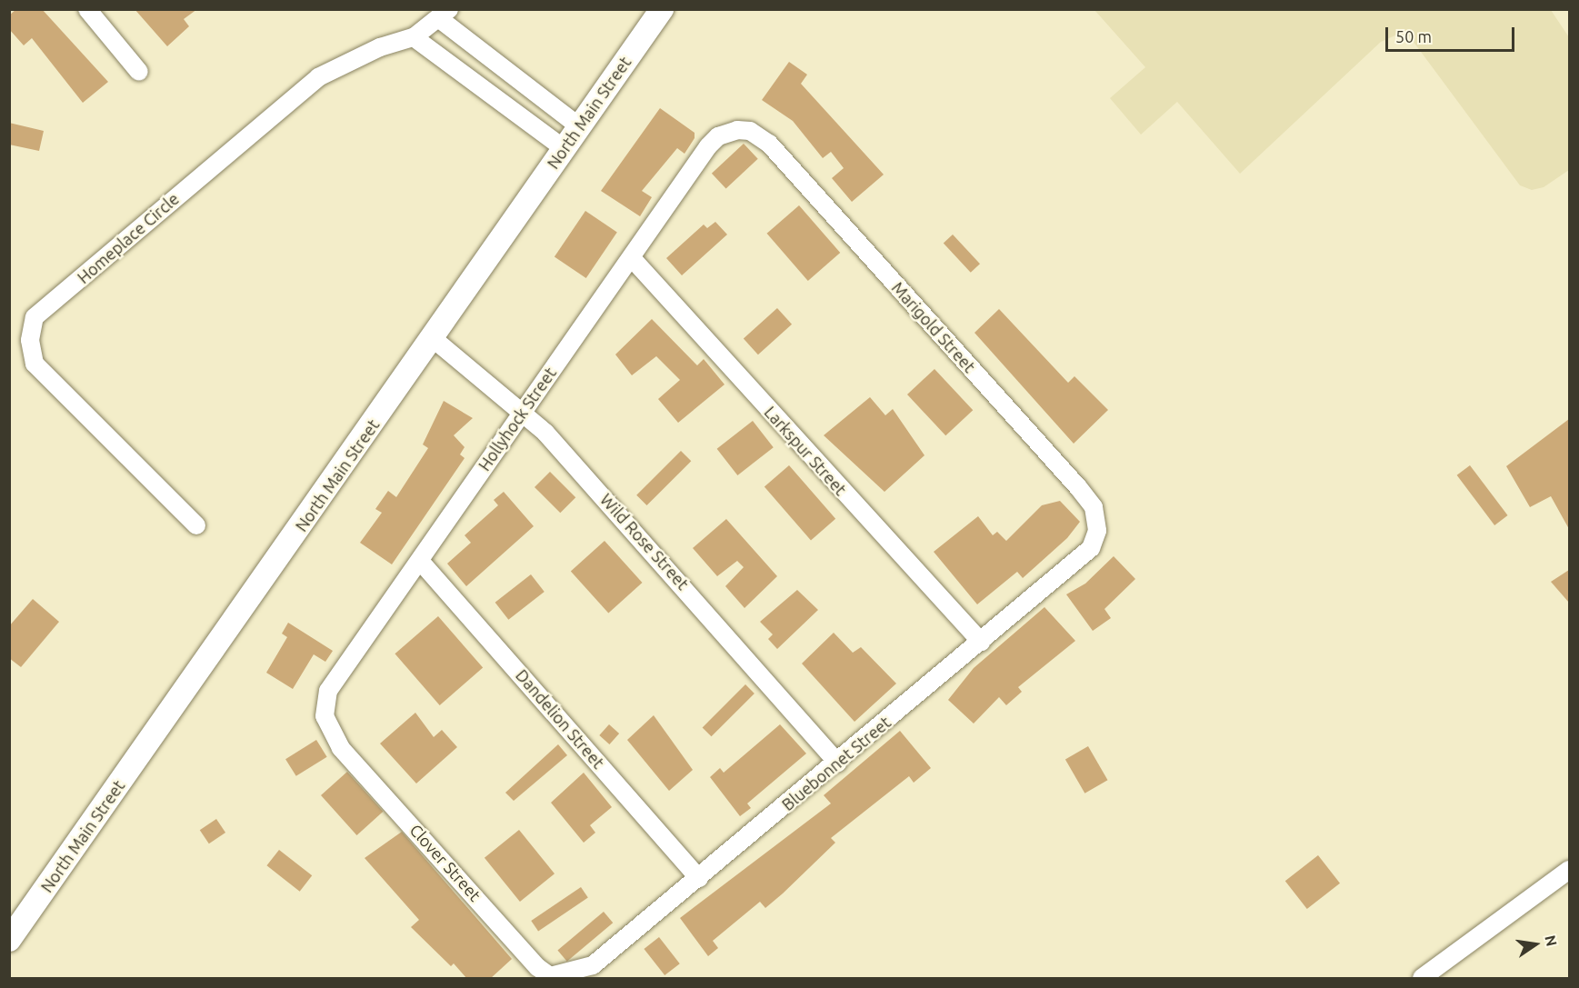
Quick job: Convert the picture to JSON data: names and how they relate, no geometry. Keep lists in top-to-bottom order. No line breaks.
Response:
{"streets":{"main road":["North Main Street"],"street":["Homeplace Circle","Marigold Street","Hollyhock Street","Larkspur Street","Wild Rose Street","Dandelion Street","Bluebonnet Street","Clover Street"]},"crossings":[["North Main Street","Wild Rose Street"],["Marigold Street","Hollyhock Street"],["Marigold Street","Bluebonnet Street"],["Hollyhock Street","Larkspur Street"],["Hollyhock Street","Wild Rose Street"],["Hollyhock Street","Dandelion Street"],["Hollyhock Street","Clover Street"],["Larkspur Street","Bluebonnet Street"],["Wild Rose Street","Bluebonnet Street"],["Dandelion Street","Bluebonnet Street"],["Bluebonnet Street","Clover Street"]],"scale_bar":"50 m","north":"right"}
